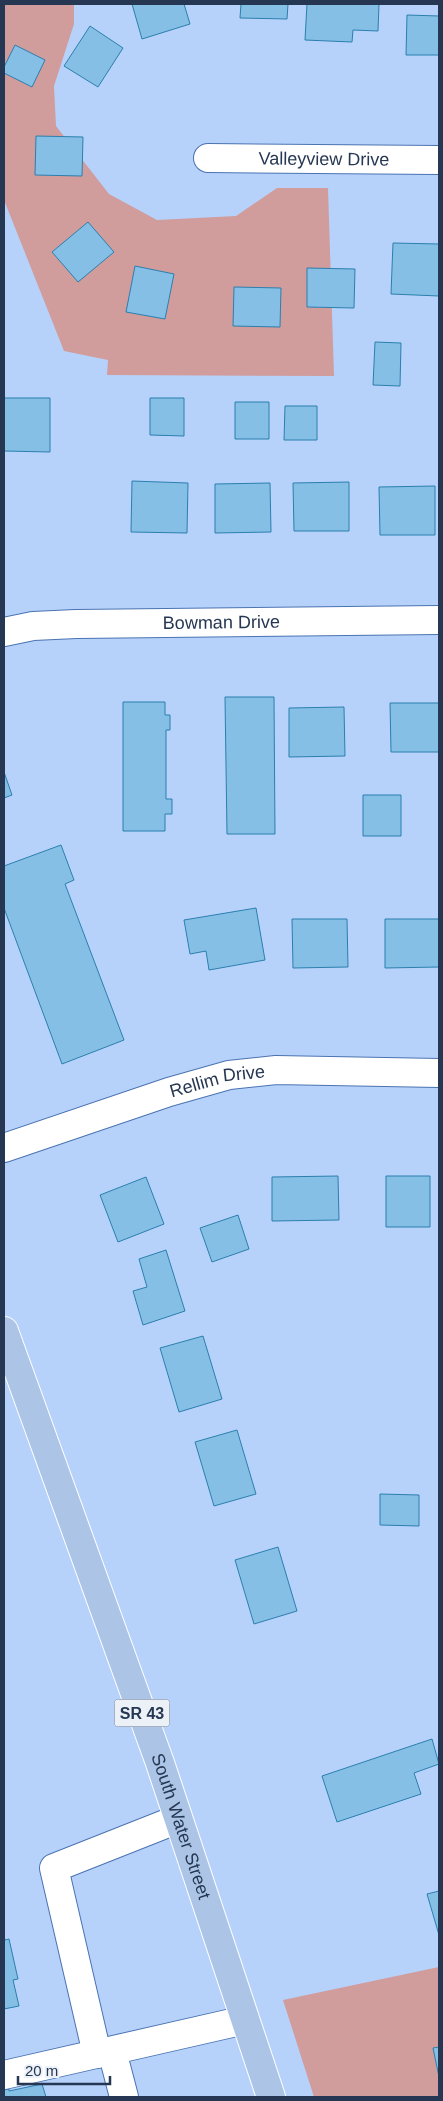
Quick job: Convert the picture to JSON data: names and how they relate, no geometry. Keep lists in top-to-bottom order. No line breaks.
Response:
{"streets":{"main road":["SR 43","South Water Street"],"street":["Valleyview Drive","Bowman Drive","Rellim Drive"]},"scale_bar":"20 m"}
